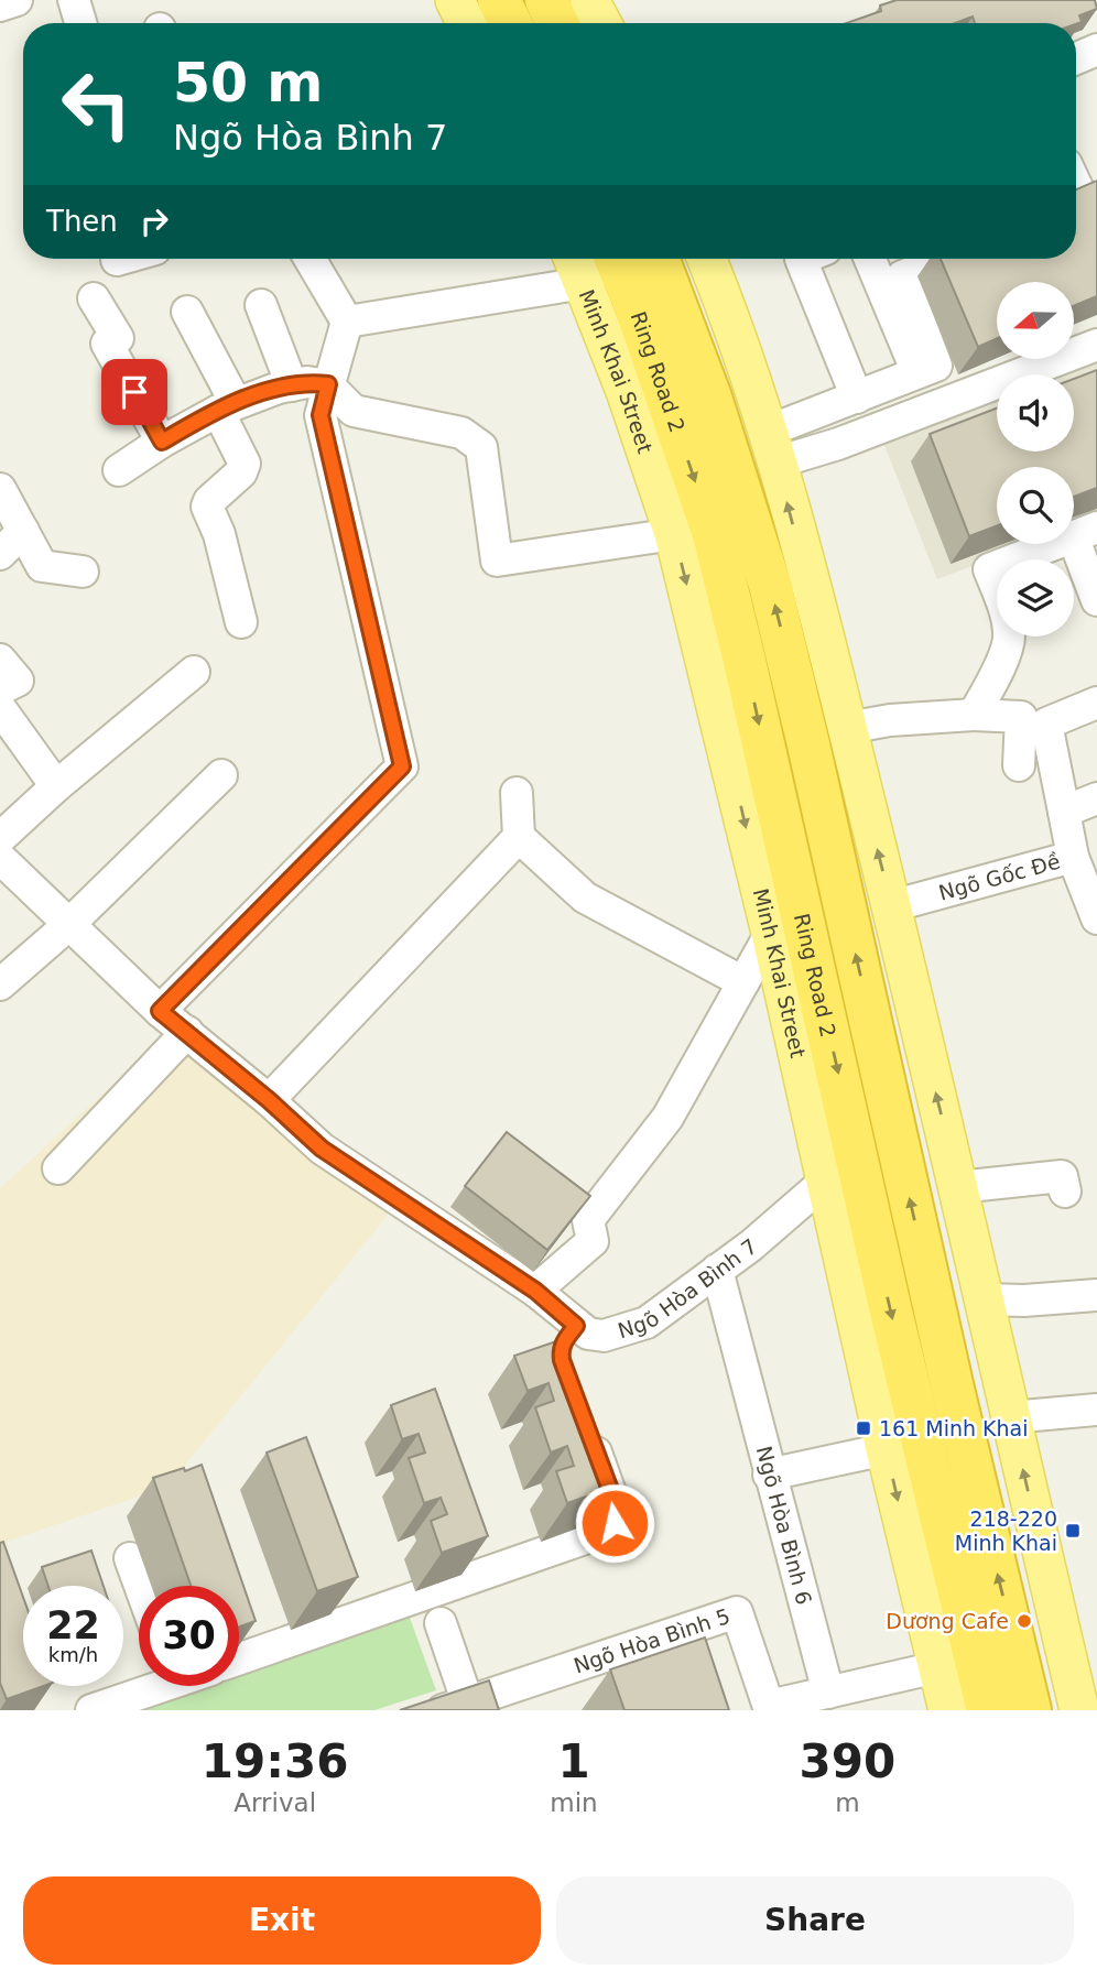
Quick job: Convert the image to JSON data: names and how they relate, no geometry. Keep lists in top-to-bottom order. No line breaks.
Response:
{"streets":{"highway":["Ring Road 2"],"main road":["Minh Khai Street"],"street":["Ngõ Gốc Đề","Ngõ Hòa Bình 7","Ngõ Hòa Bình 6","Ngõ Hòa Bình 5"]},"crossings":[["Minh Khai Street","Ngõ Hòa Bình 7"],["Ngõ Hòa Bình 7","Ngõ Hòa Bình 6"]],"places":{"transit":["161 Minh Khai","218-220 Minh Khai"],"other":["Dương Cafe"]},"north":"left","page":{"turn":["50 m","Ngõ Hòa Bình 7"],"then":"Then","speed":"22 km/h","limit":"30","eta":["19:36","Arrival","1","min","390","m"],"buttons":["Exit","Share"]}}
